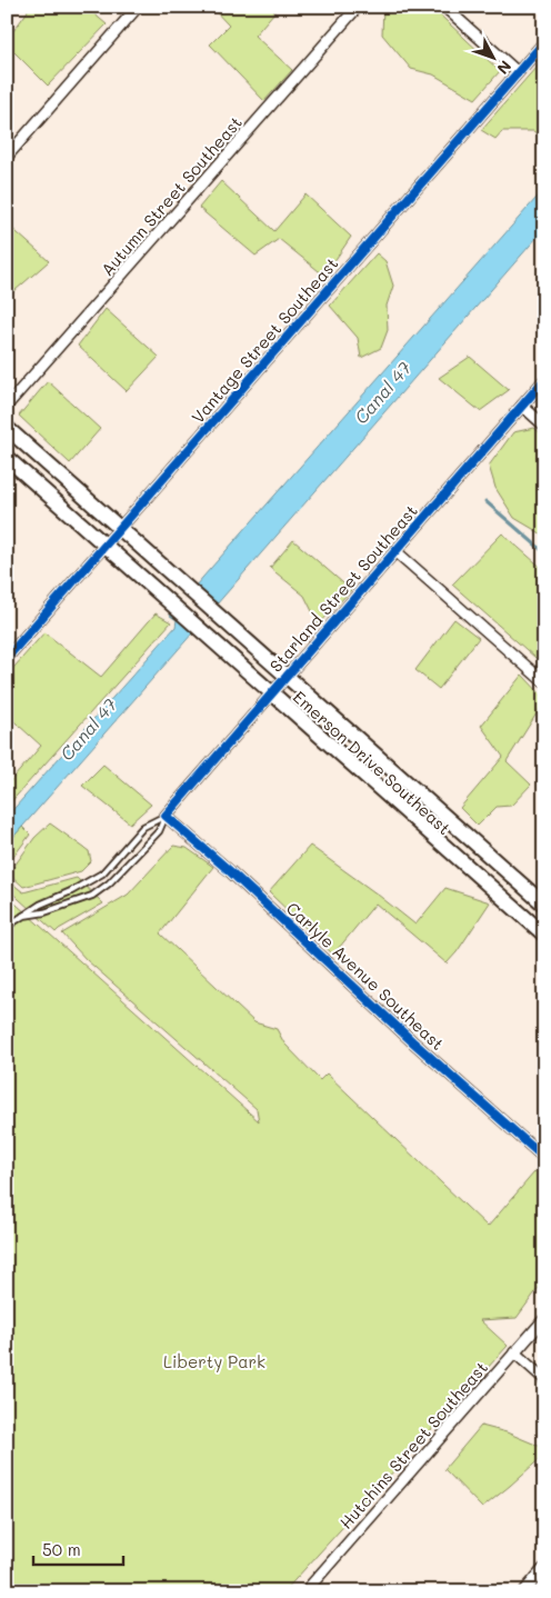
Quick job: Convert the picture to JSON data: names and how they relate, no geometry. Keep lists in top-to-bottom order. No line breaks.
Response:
{"streets":{"street":["Autumn Street Southeast","Vantage Street Southeast","Starland Street Southeast","Emerson Drive Southeast","Carlyle Avenue Southeast","Hutchins Street Southeast"]},"crossings":[["Vantage Street Southeast","Emerson Drive Southeast"],["Starland Street Southeast","Emerson Drive Southeast"],["Starland Street Southeast","Carlyle Avenue Southeast"]],"water":["Canal 47"],"parks":["Liberty Park"],"scale_bar":"50 m","north":"bottom right"}
